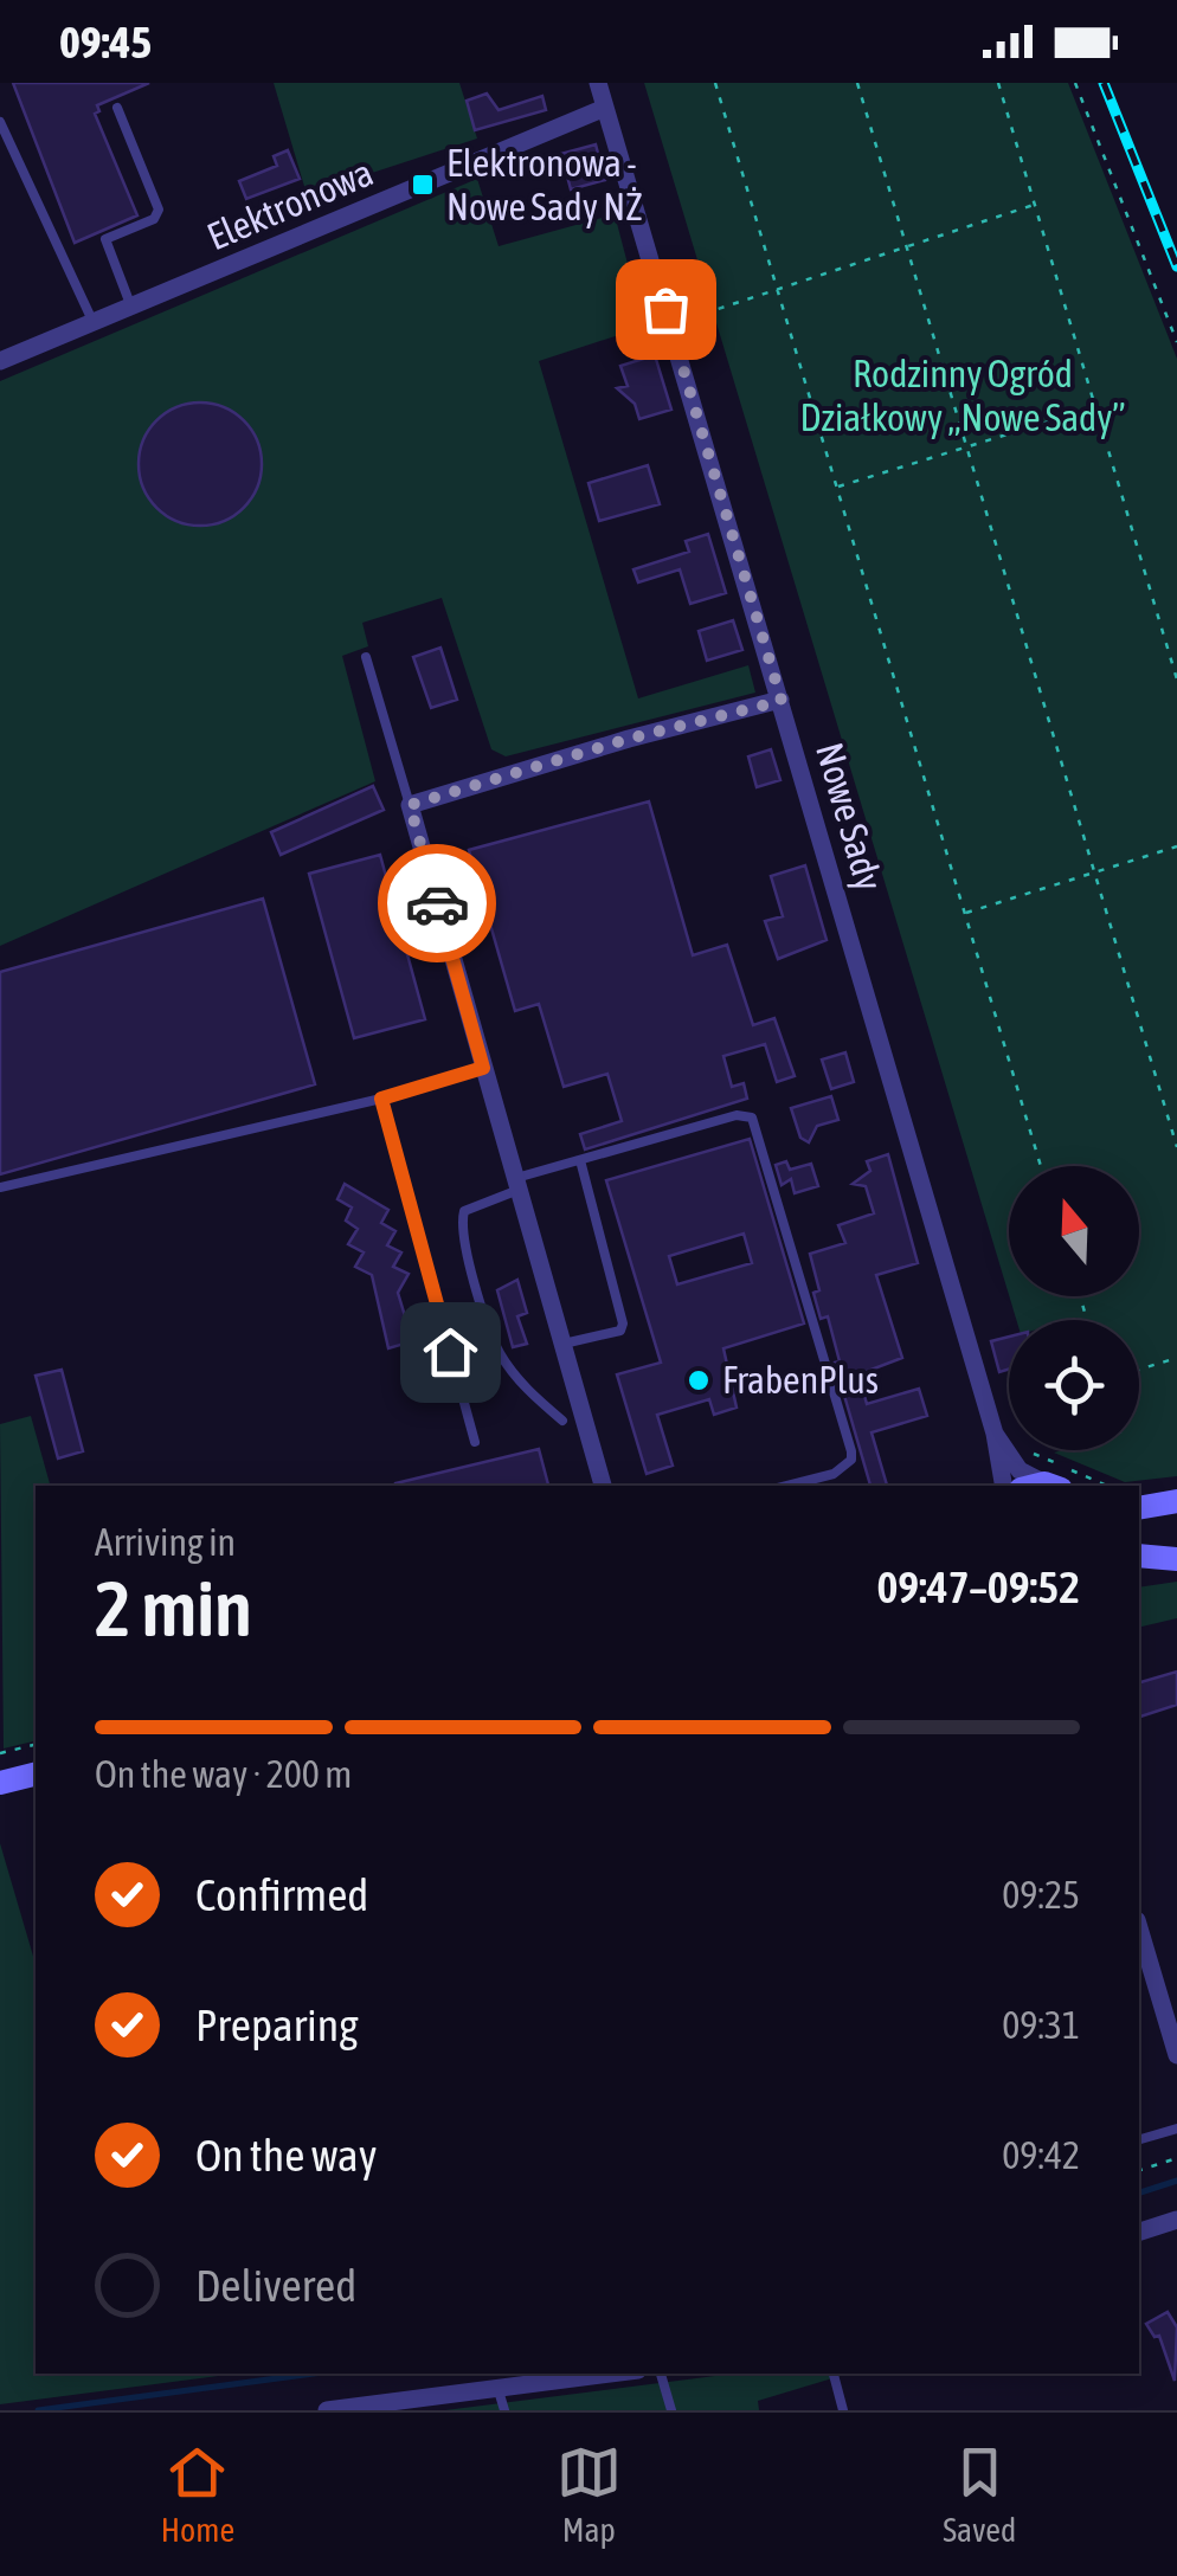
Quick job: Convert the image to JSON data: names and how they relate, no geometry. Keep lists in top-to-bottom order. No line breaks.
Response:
{"streets":{"street":["Elektronowa","Nowe Sady"]},"crossings":[["Elektronowa","Nowe Sady"]],"parks":["Rodzinny Ogród Działkowy „Nowe Sady”"],"places":{"transit":["Elektronowa - Nowe Sady NŻ"],"other":["FrabenPlus"]},"north":"top","page":{"status":"09:45","heading":["2 min","Arriving in","09:47–09:52"],"bar":"On the way · 200 m","list":[["Confirmed","09:25"],["Preparing","09:31"],["On the way","09:42"],"Delivered"],"tabs":["Home","Map","Saved"]}}
